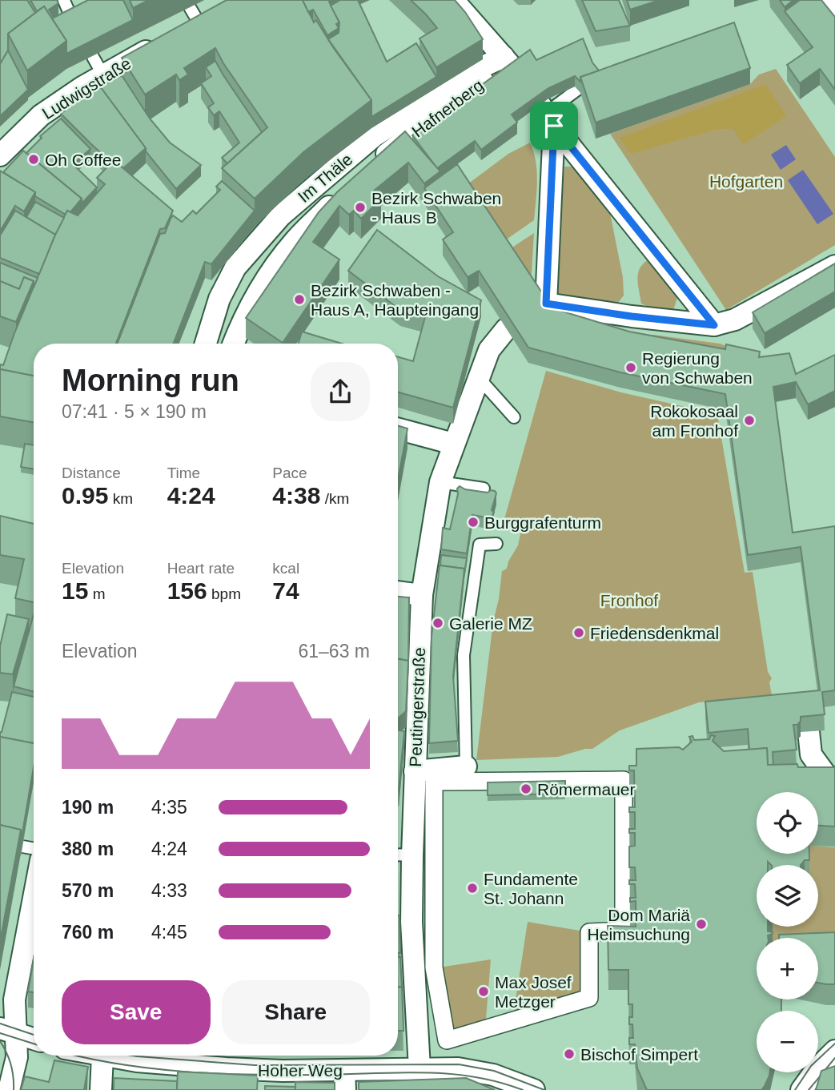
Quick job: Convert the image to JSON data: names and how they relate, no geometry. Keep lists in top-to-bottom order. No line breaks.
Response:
{"streets":{"street":["Ludwigstraße","Hafnerberg","Im Thäle","Peutingerstraße","Hoher Weg"]},"crossings":[["Hafnerberg","Im Thäle"],["Peutingerstraße","Hoher Weg"]],"parks":["Hofgarten","Fronhof"],"places":["Oh Coffee","Bezirk Schwaben - Haus B","Bezirk Schwaben - Haus A, Haupteingang","Regierung von Schwaben","Rokokosaal am Fronhof","Burggrafenturm","Galerie MZ","Friedensdenkmal","Römermauer","Fundamente St. Johann","Dom Mariä Heimsuchung","Max Josef Metzger","Bischof Simpert"],"page":{"heading":["Morning run","07:41 · 5 × 190 m"],"stats":[["Distance","0.95 km"],["Time","4:24"],["Pace","4:38 /km"],["Elevation","15 m"],["Heart rate","156 bpm"],["kcal","74"]],"chart":["Elevation","61–63 m"],"list":[{"name":"190 m","note":"4:35"},{"name":"380 m","note":"4:24"},{"name":"570 m","note":"4:33"},{"name":"760 m","note":"4:45"}],"map_buttons":["+","−"],"buttons":["Save","Share"]}}
